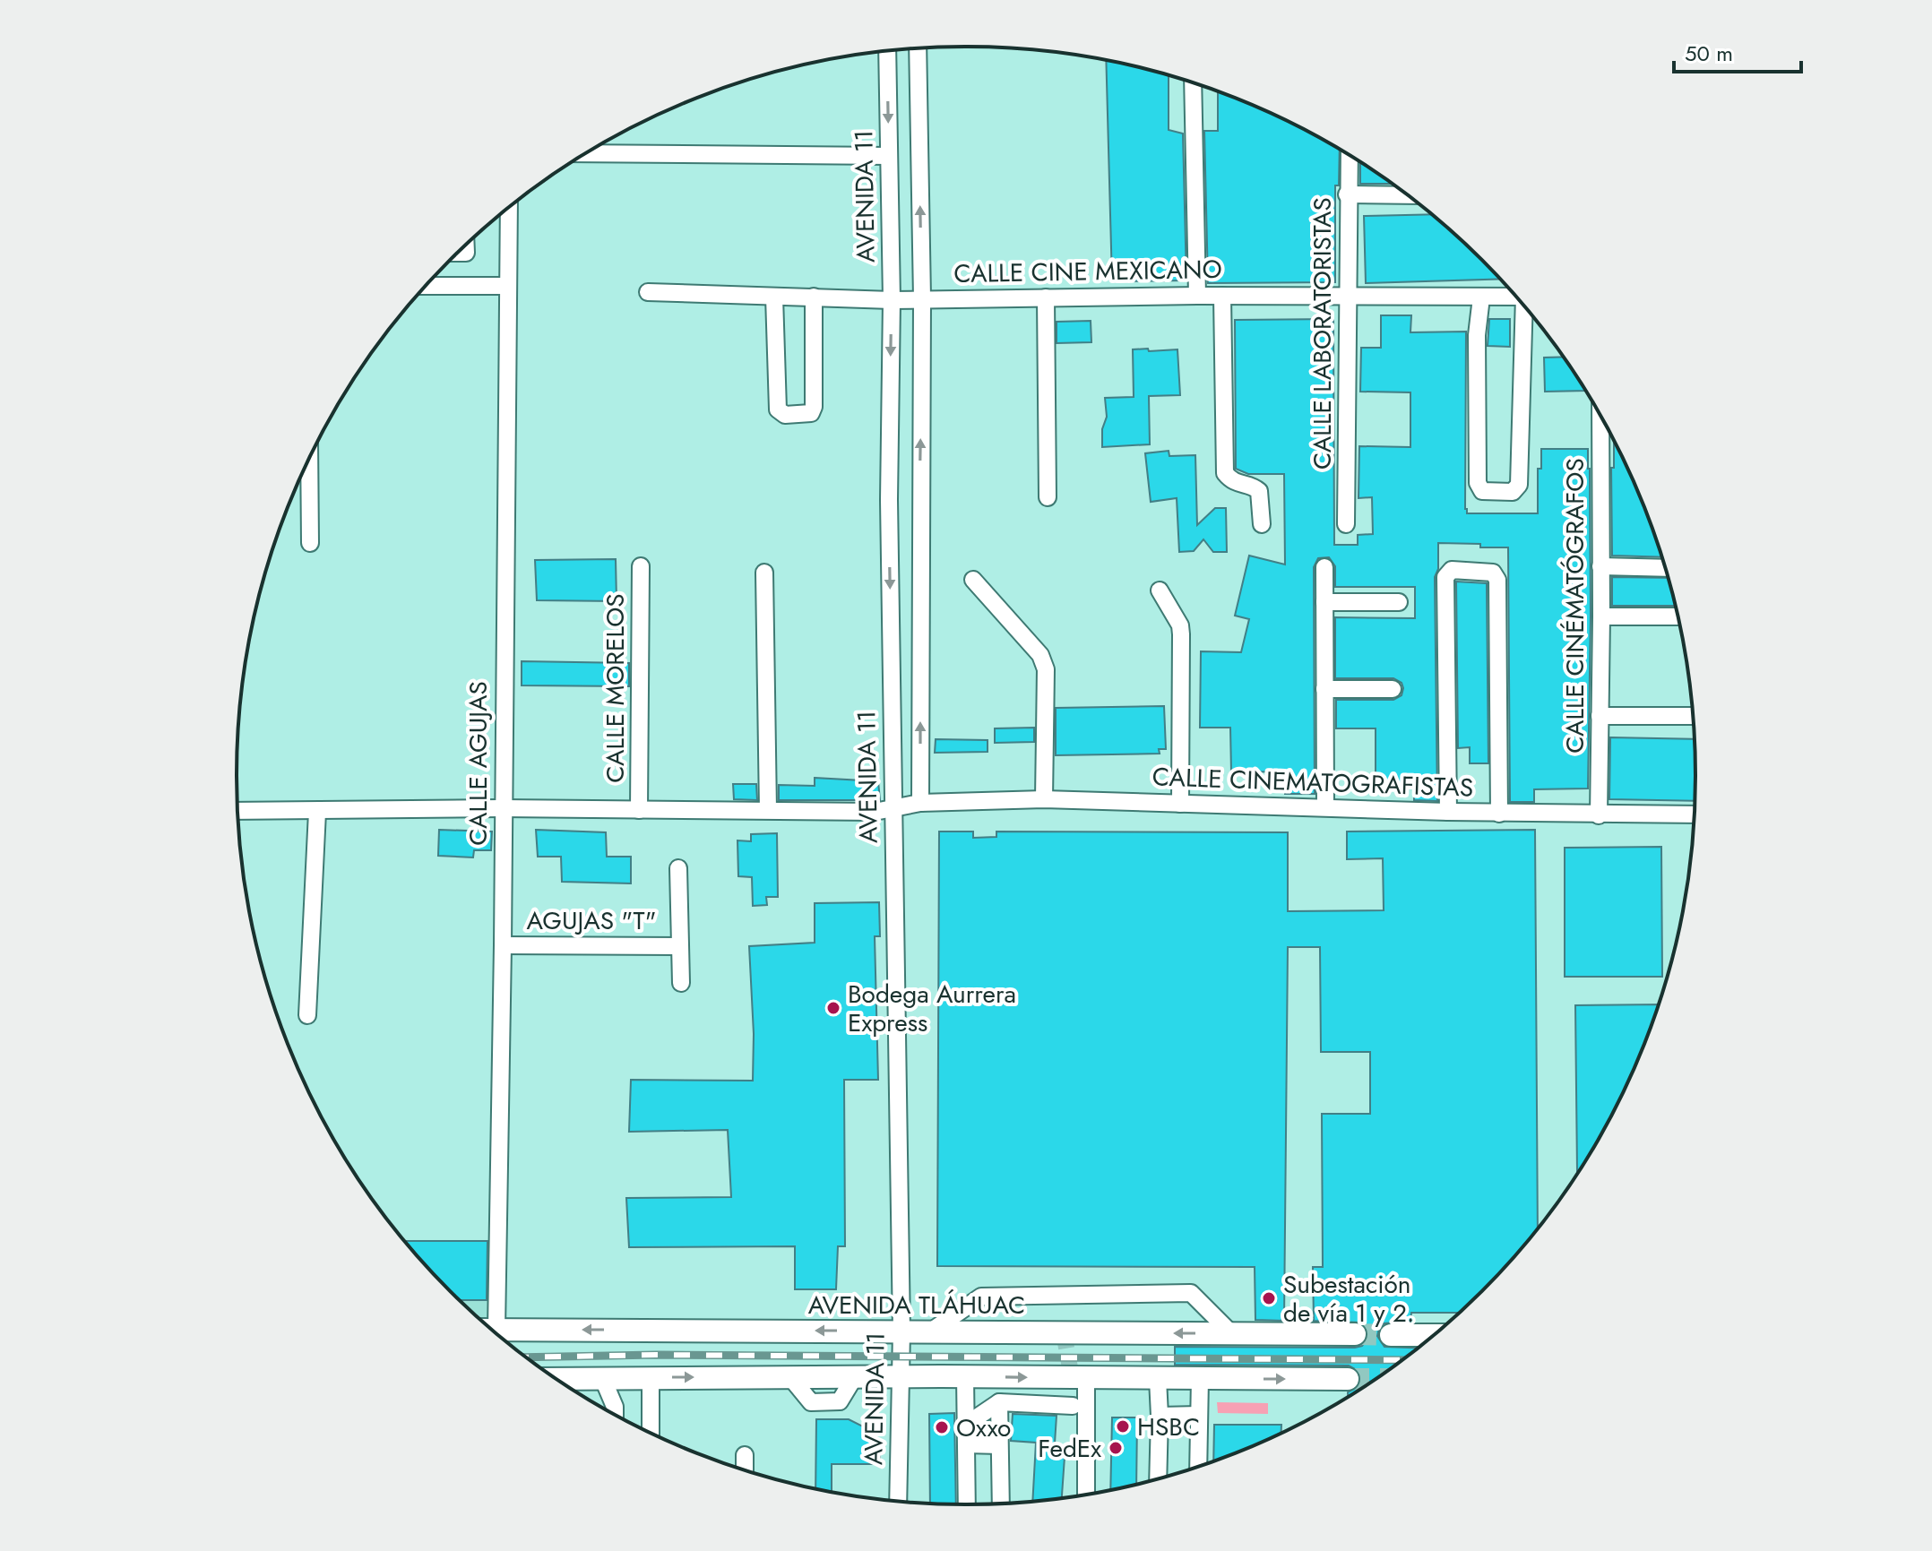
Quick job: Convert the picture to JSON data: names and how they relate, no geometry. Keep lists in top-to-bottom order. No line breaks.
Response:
{"streets":{"main road":["AVENIDA TLÁHUAC"],"street":["AVENIDA 11","CALLE CINE MEXICANO","CALLE LABORATORISTAS","CALLE CINÉMATÓGRAFOS","CALLE MORELOS","CALLE AGUJAS","CALLE CINEMATOGRAFISTAS","AGUJAS \"T\""]},"crossings":[["AVENIDA 11","CALLE CINE MEXICANO"],["AVENIDA 11","CALLE MORELOS"],["AVENIDA 11","CALLE CINEMATOGRAFISTAS"],["AVENIDA 11","AVENIDA TLÁHUAC"],["CALLE CINE MEXICANO","CALLE LABORATORISTAS"],["CALLE CINÉMATÓGRAFOS","CALLE CINEMATOGRAFISTAS"],["CALLE MORELOS","CALLE AGUJAS"],["CALLE MORELOS","CALLE CINEMATOGRAFISTAS"],["CALLE AGUJAS","AGUJAS \"T\""]],"places":["Bodega Aurrera Express","Subestación de vía 1 y 2.","HSBC","Oxxo","FedEx"],"scale_bar":"50 m"}
